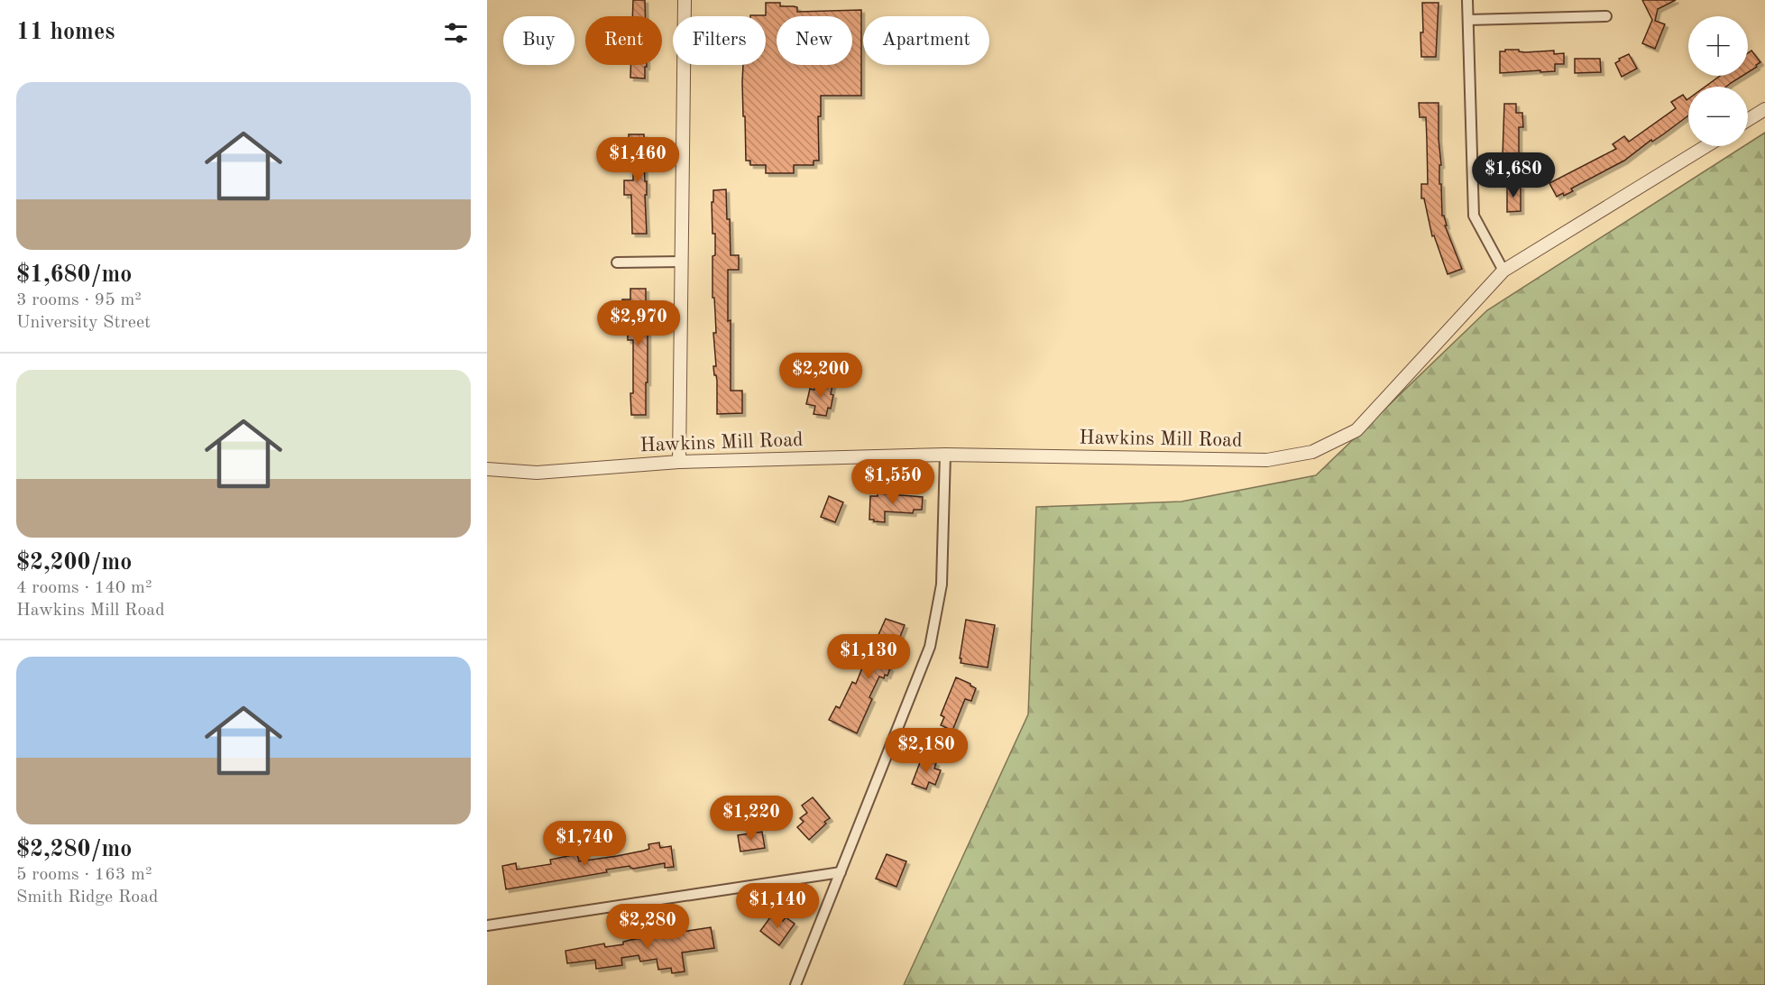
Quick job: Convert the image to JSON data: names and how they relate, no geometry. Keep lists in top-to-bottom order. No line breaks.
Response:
{"streets":{"street":["Hawkins Mill Road"]},"page":{"heading":"11 homes","map_buttons":["+","−"],"chip":["Buy","Rent","Filters","New","Apartment"],"list":[{"name":"$1,680/mo","note":"3 rooms · 95 m² · University Street"},{"name":"$2,200/mo","note":"4 rooms · 140 m² · Hawkins Mill Road"},{"name":"$2,280/mo","note":"5 rooms · 163 m² · Smith Ridge Road"}],"price":["$1,460","$1,680","$2,970","$2,200","$1,550","$1,130","$2,180","$1,220","$1,740","$1,140","$2,280"]}}
